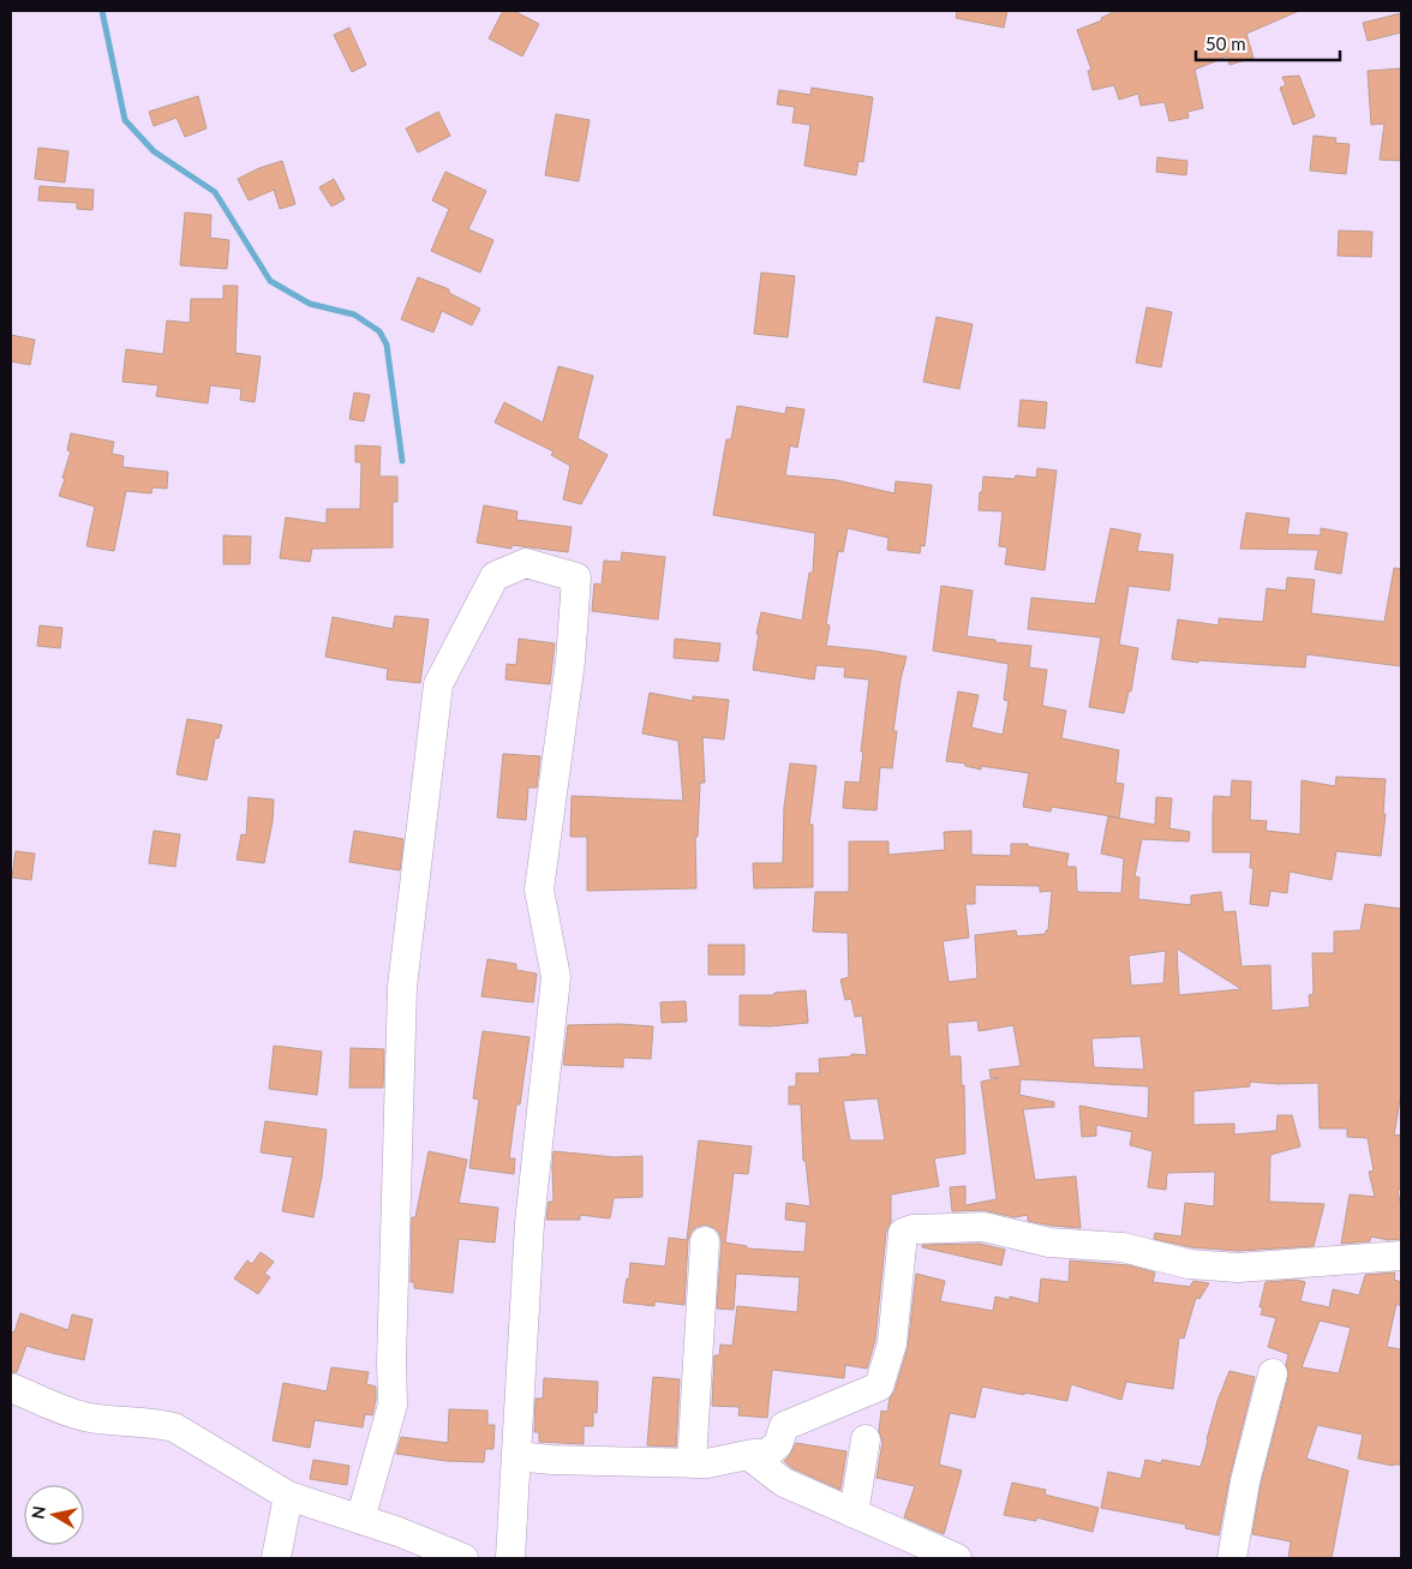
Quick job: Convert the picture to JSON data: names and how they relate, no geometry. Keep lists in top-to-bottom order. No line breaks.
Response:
{"scale_bar":"50 m","north":"left"}
